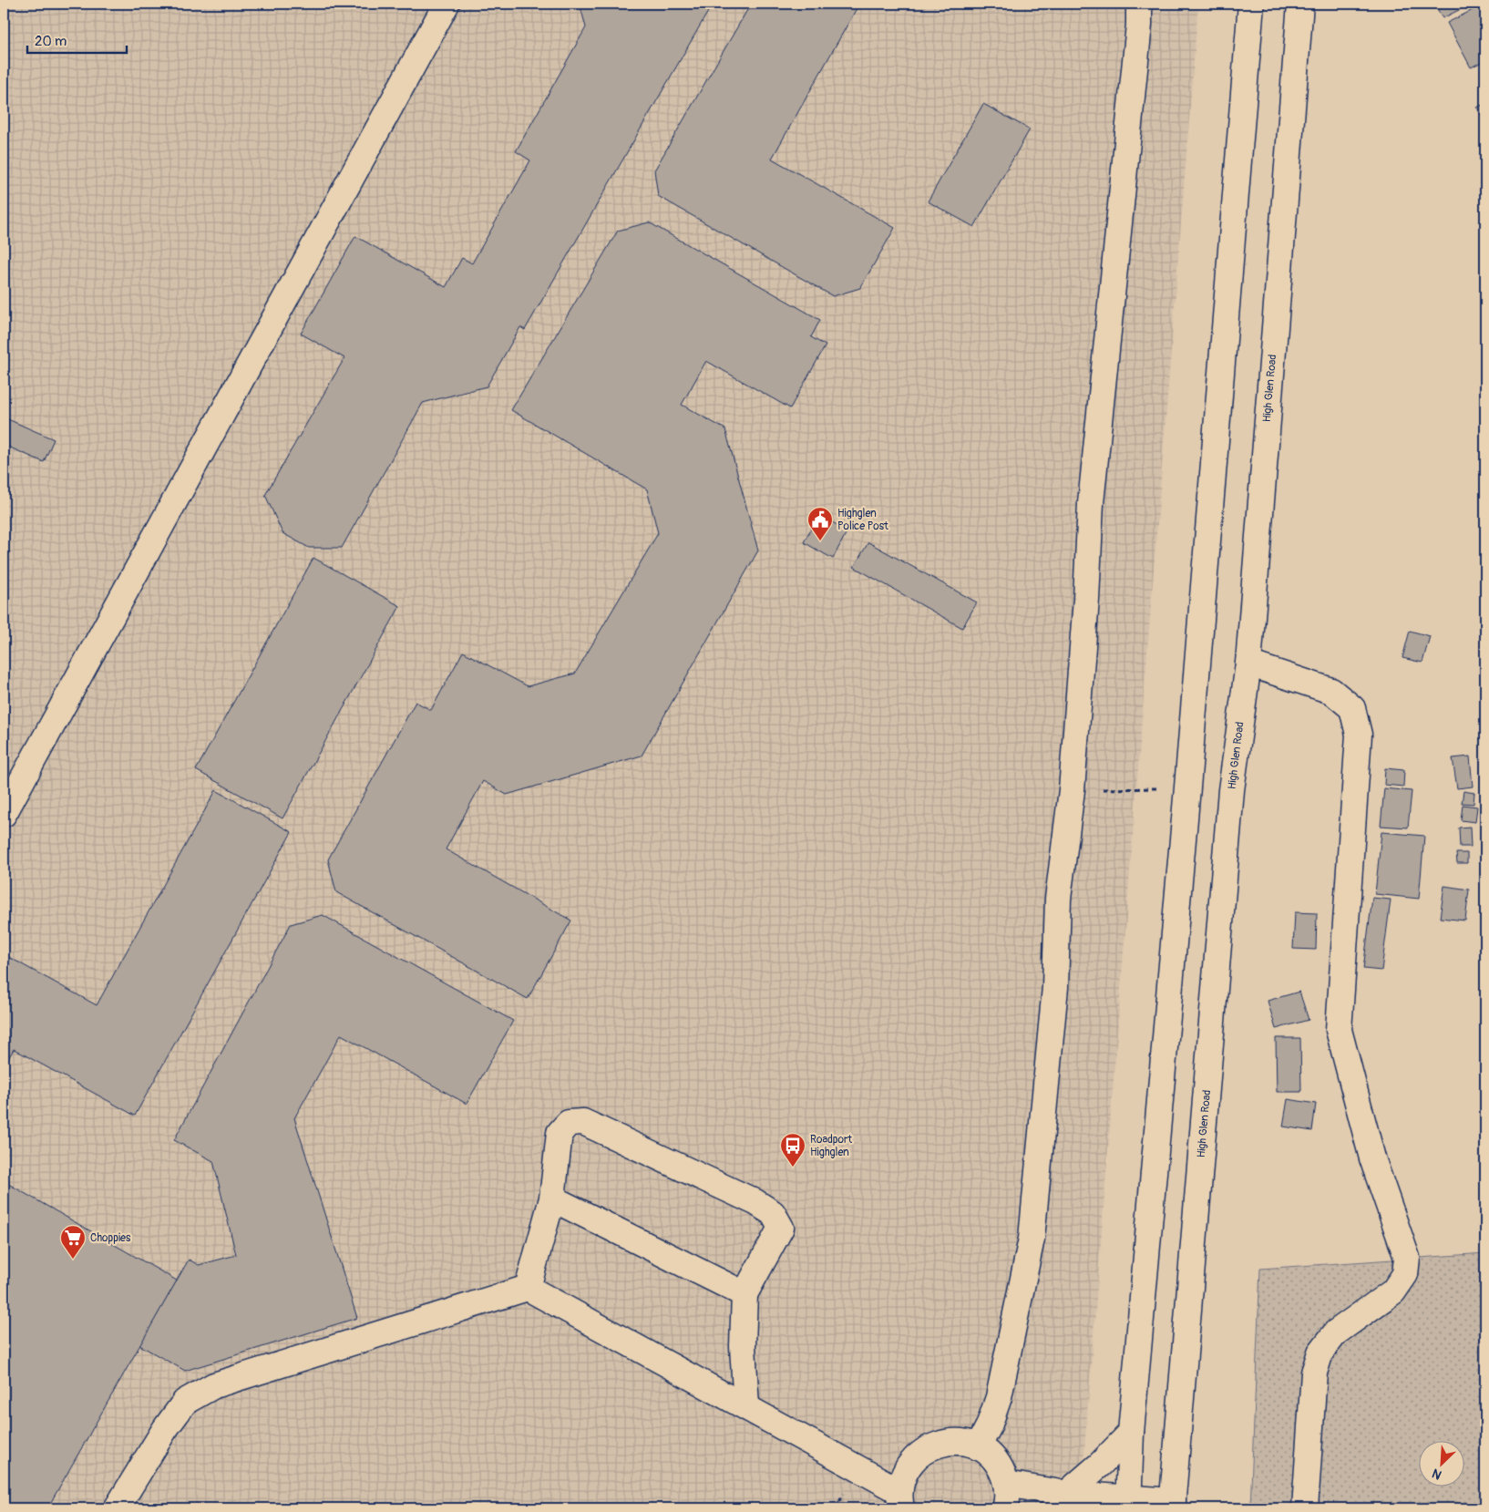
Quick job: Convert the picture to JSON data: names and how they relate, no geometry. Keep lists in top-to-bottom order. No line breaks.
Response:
{"streets":{"main road":["High Glen Road"]},"places":{"public building":["Highglen Police Post"],"bus stop":["Roadport Highglen"],"supermarket":["Choppies"]},"scale_bar":"20 m","north":"bottom left"}
